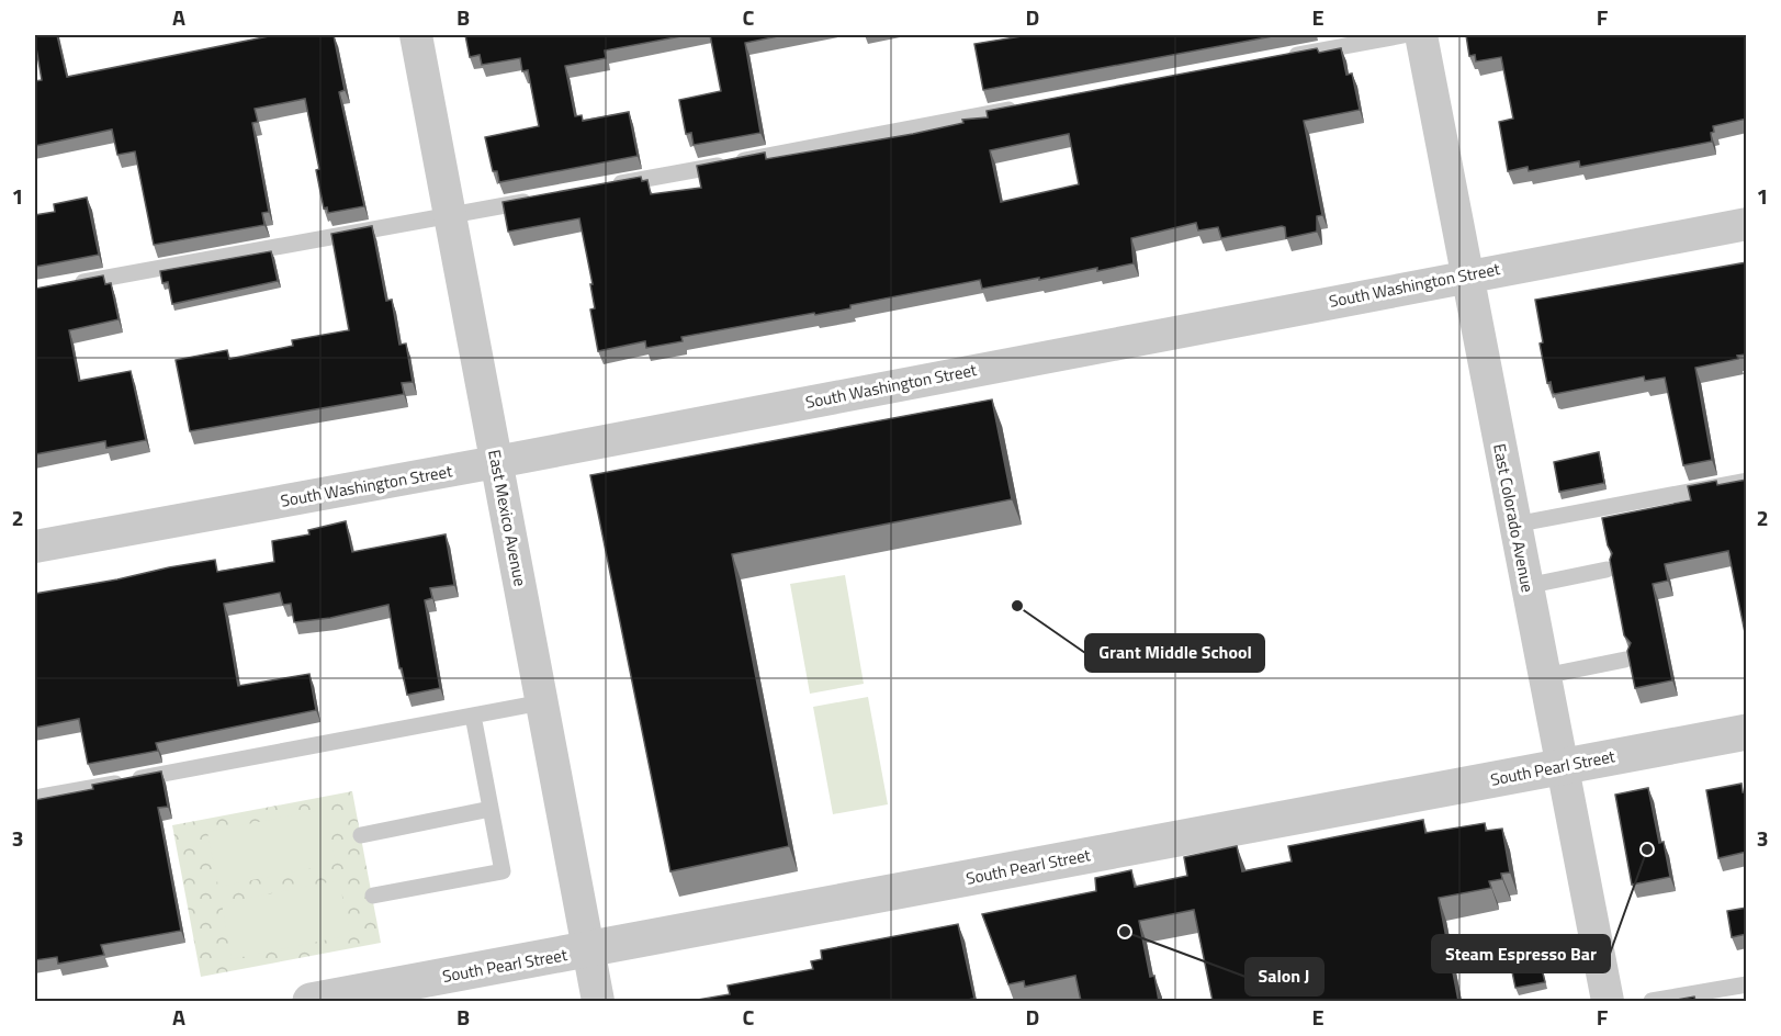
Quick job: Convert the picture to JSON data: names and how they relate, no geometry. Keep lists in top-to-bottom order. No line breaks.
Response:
{"streets":{"street":["South Washington Street","East Mexico Avenue","East Colorado Avenue","South Pearl Street"]},"crossings":[["South Washington Street","East Mexico Avenue"],["South Washington Street","East Colorado Avenue"],["East Mexico Avenue","South Pearl Street"],["East Colorado Avenue","South Pearl Street"]],"places":["Grant Middle School","Steam Espresso Bar","Salon J"],"grid":{"columns":["A","B","C","D","E","F"],"rows":["1","2","3"]}}
